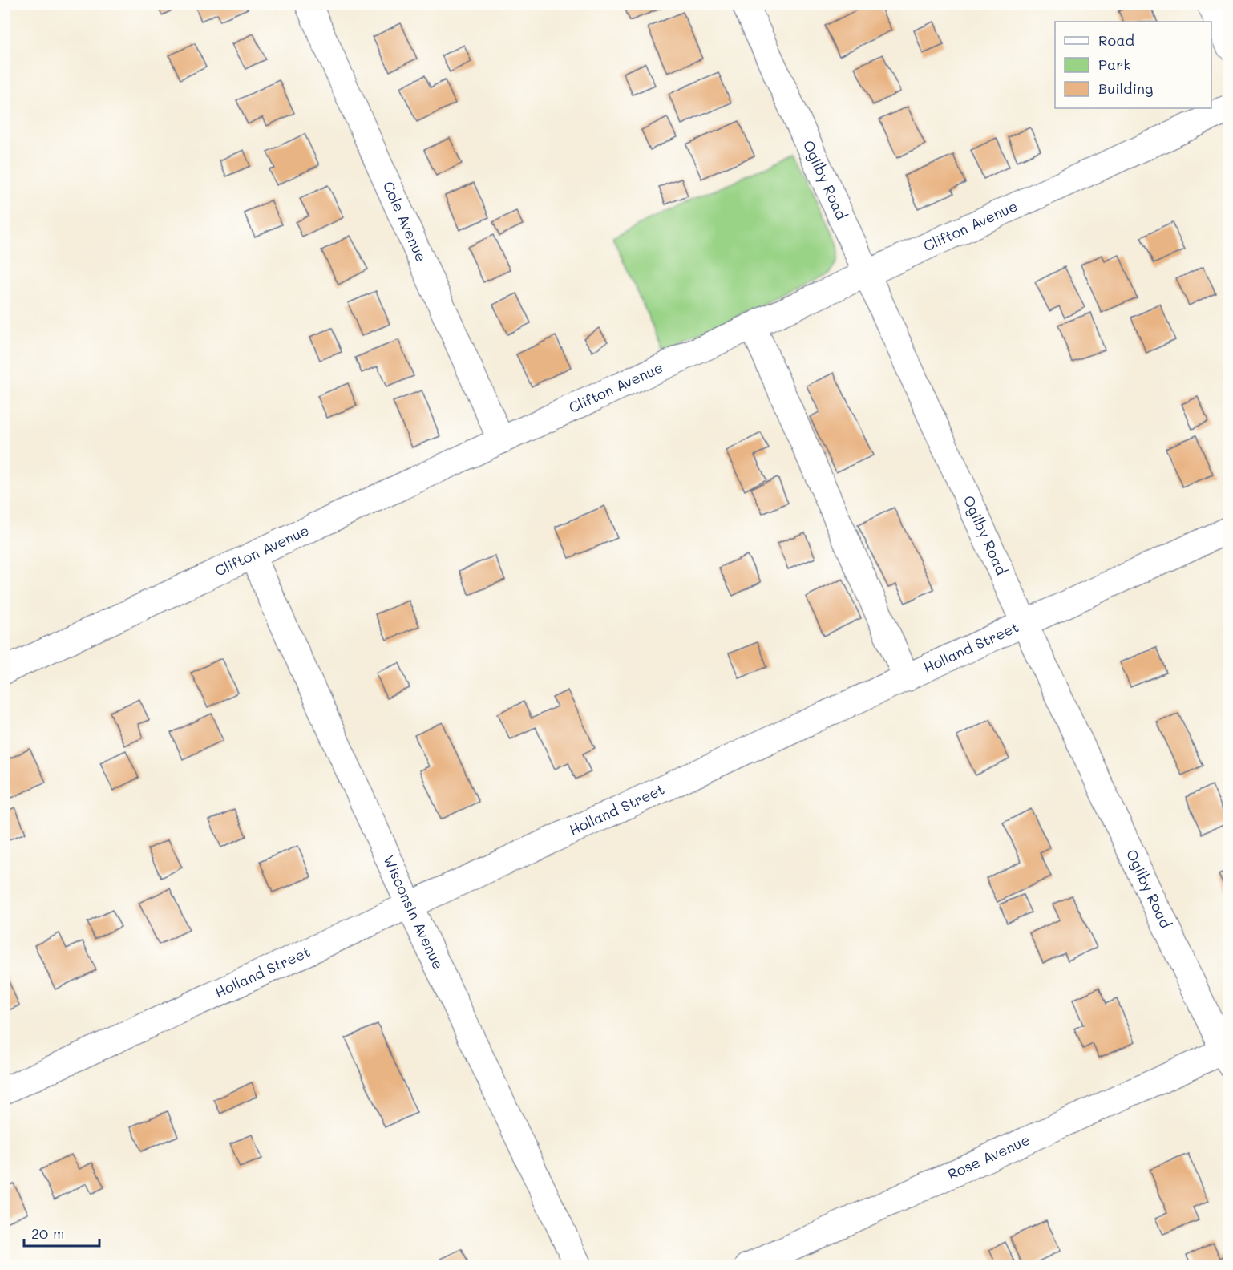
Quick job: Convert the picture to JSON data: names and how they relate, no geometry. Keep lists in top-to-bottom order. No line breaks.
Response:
{"streets":{"street":["Ogilby Road","Cole Avenue","Clifton Avenue","Holland Street","Wisconsin Avenue","Rose Avenue"]},"crossings":[["Ogilby Road","Clifton Avenue"],["Ogilby Road","Holland Street"],["Ogilby Road","Rose Avenue"],["Cole Avenue","Clifton Avenue"],["Clifton Avenue","Wisconsin Avenue"],["Holland Street","Wisconsin Avenue"]],"legend":["Road","Park","Building"],"scale_bar":"20 m"}
